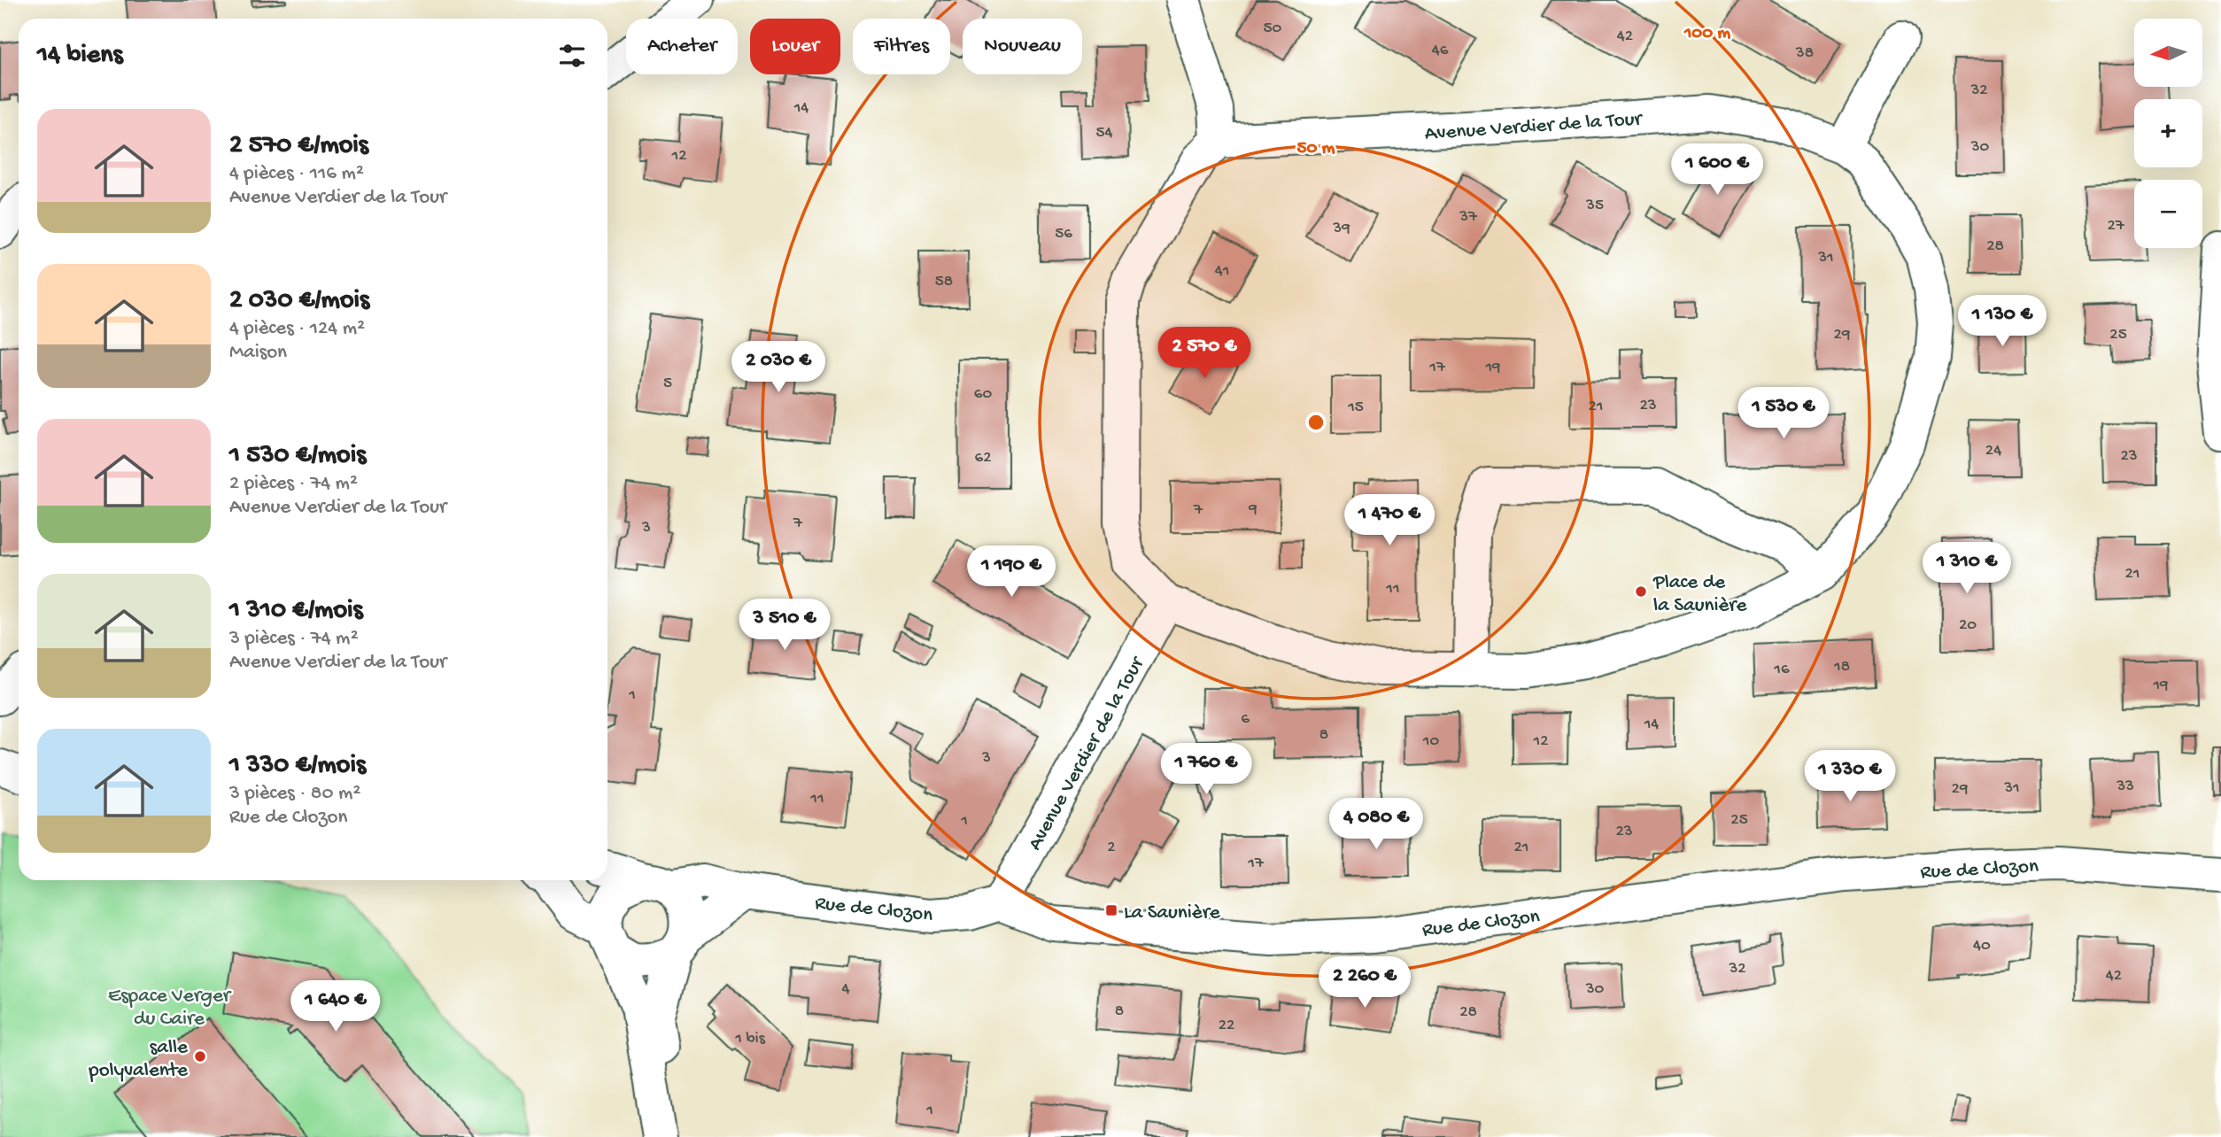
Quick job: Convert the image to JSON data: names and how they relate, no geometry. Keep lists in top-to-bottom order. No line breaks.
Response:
{"streets":{"street":["Avenue Verdier de la Tour","Rue de Clozon"]},"crossings":[["Avenue Verdier de la Tour","Rue de Clozon"]],"parks":["Espace Verger du Caire"],"places":{"other":["Place de la Saunière","salle polyvalente"],"transit":["La Saunière"]},"house_numbers":["50","42","46","38","32","14","54","30","12","35","37","27","39","56","28","31","41","58","29","25","17","19","5","60","23","21","15","24","23","62","9","7","7","3","21","11","20","18","16","19","1","6","14","8","10","12","3","33","31","29","11","25","1","23","2","21","17","40","32","42","4","30","8","28","22","1 bis","1"],"north":"left","page":{"map_buttons":["+","−"],"chip":["Acheter","Louer","Filtres","Nouveau"],"heading":"14 biens","list":[{"name":"2 570 €/mois","note":"4 pièces · 116 m² · Avenue Verdier de la Tour"},{"name":"2 030 €/mois","note":"4 pièces · 124 m² · Maison"},{"name":"1 530 €/mois","note":"2 pièces · 74 m² · Avenue Verdier de la Tour"},{"name":"1 310 €/mois","note":"3 pièces · 74 m² · Avenue Verdier de la Tour"},{"name":"1 330 €/mois","note":"3 pièces · 80 m² · Rue de Clozon"}],"price":["1 600 €","1 130 €","2 570 €","2 030 €","1 530 €","1 470 €","1 310 €","1 190 €","3 510 €","1 760 €","1 330 €","4 080 €","2 260 €","1 640 €"]},"rings":["100 m","50 m"]}
